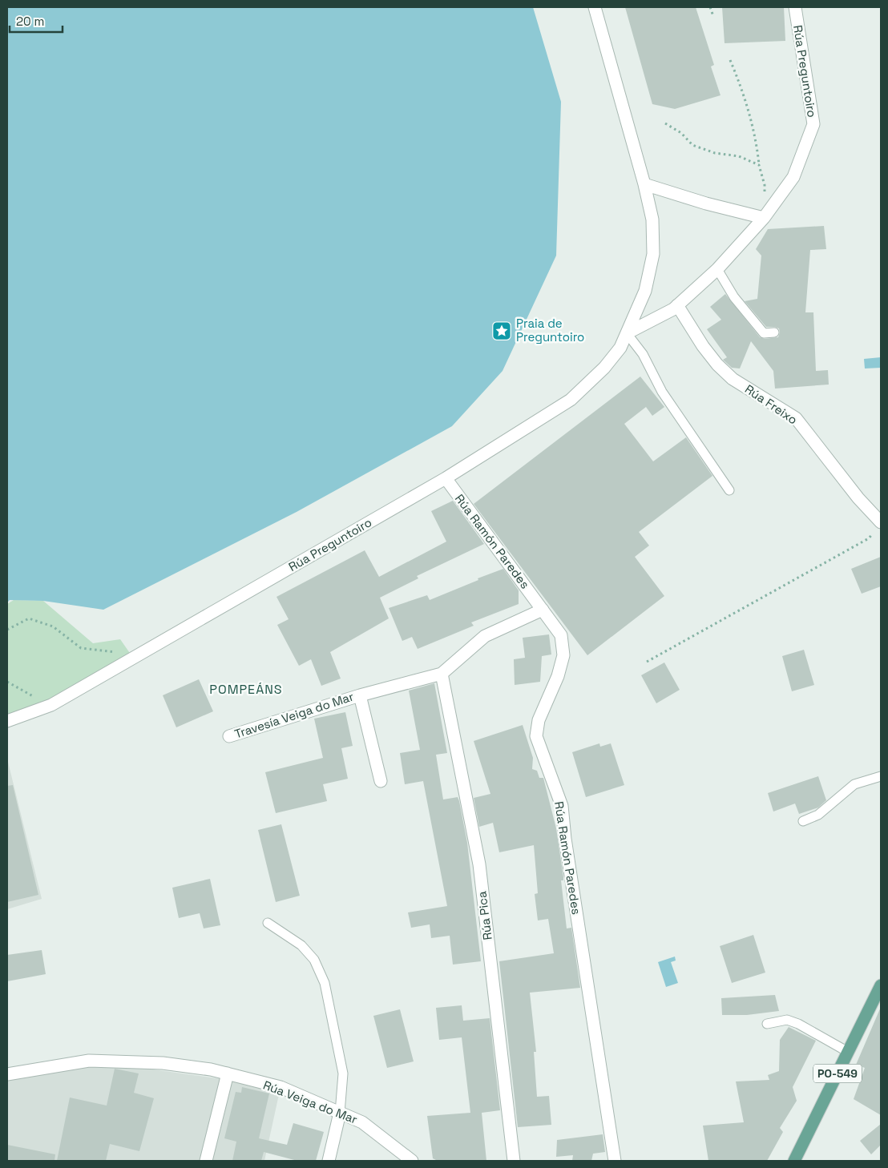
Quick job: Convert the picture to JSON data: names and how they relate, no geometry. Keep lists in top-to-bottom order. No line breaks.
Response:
{"streets":{"main road":["PO-549"],"street":["Rúa Preguntoiro","Rúa Freixo","Rúa Ramón Paredes","Travesía Veiga do Mar","Rúa Pica","Rúa Veiga do Mar"]},"crossings":[["Rúa Preguntoiro","Rúa Freixo"],["Rúa Preguntoiro","Rúa Ramón Paredes"],["Rúa Ramón Paredes","Travesía Veiga do Mar"],["Travesía Veiga do Mar","Rúa Pica"]],"districts":["POMPEÁNS"],"places":{"place":["Praia de Preguntoiro"]},"scale_bar":"20 m"}
